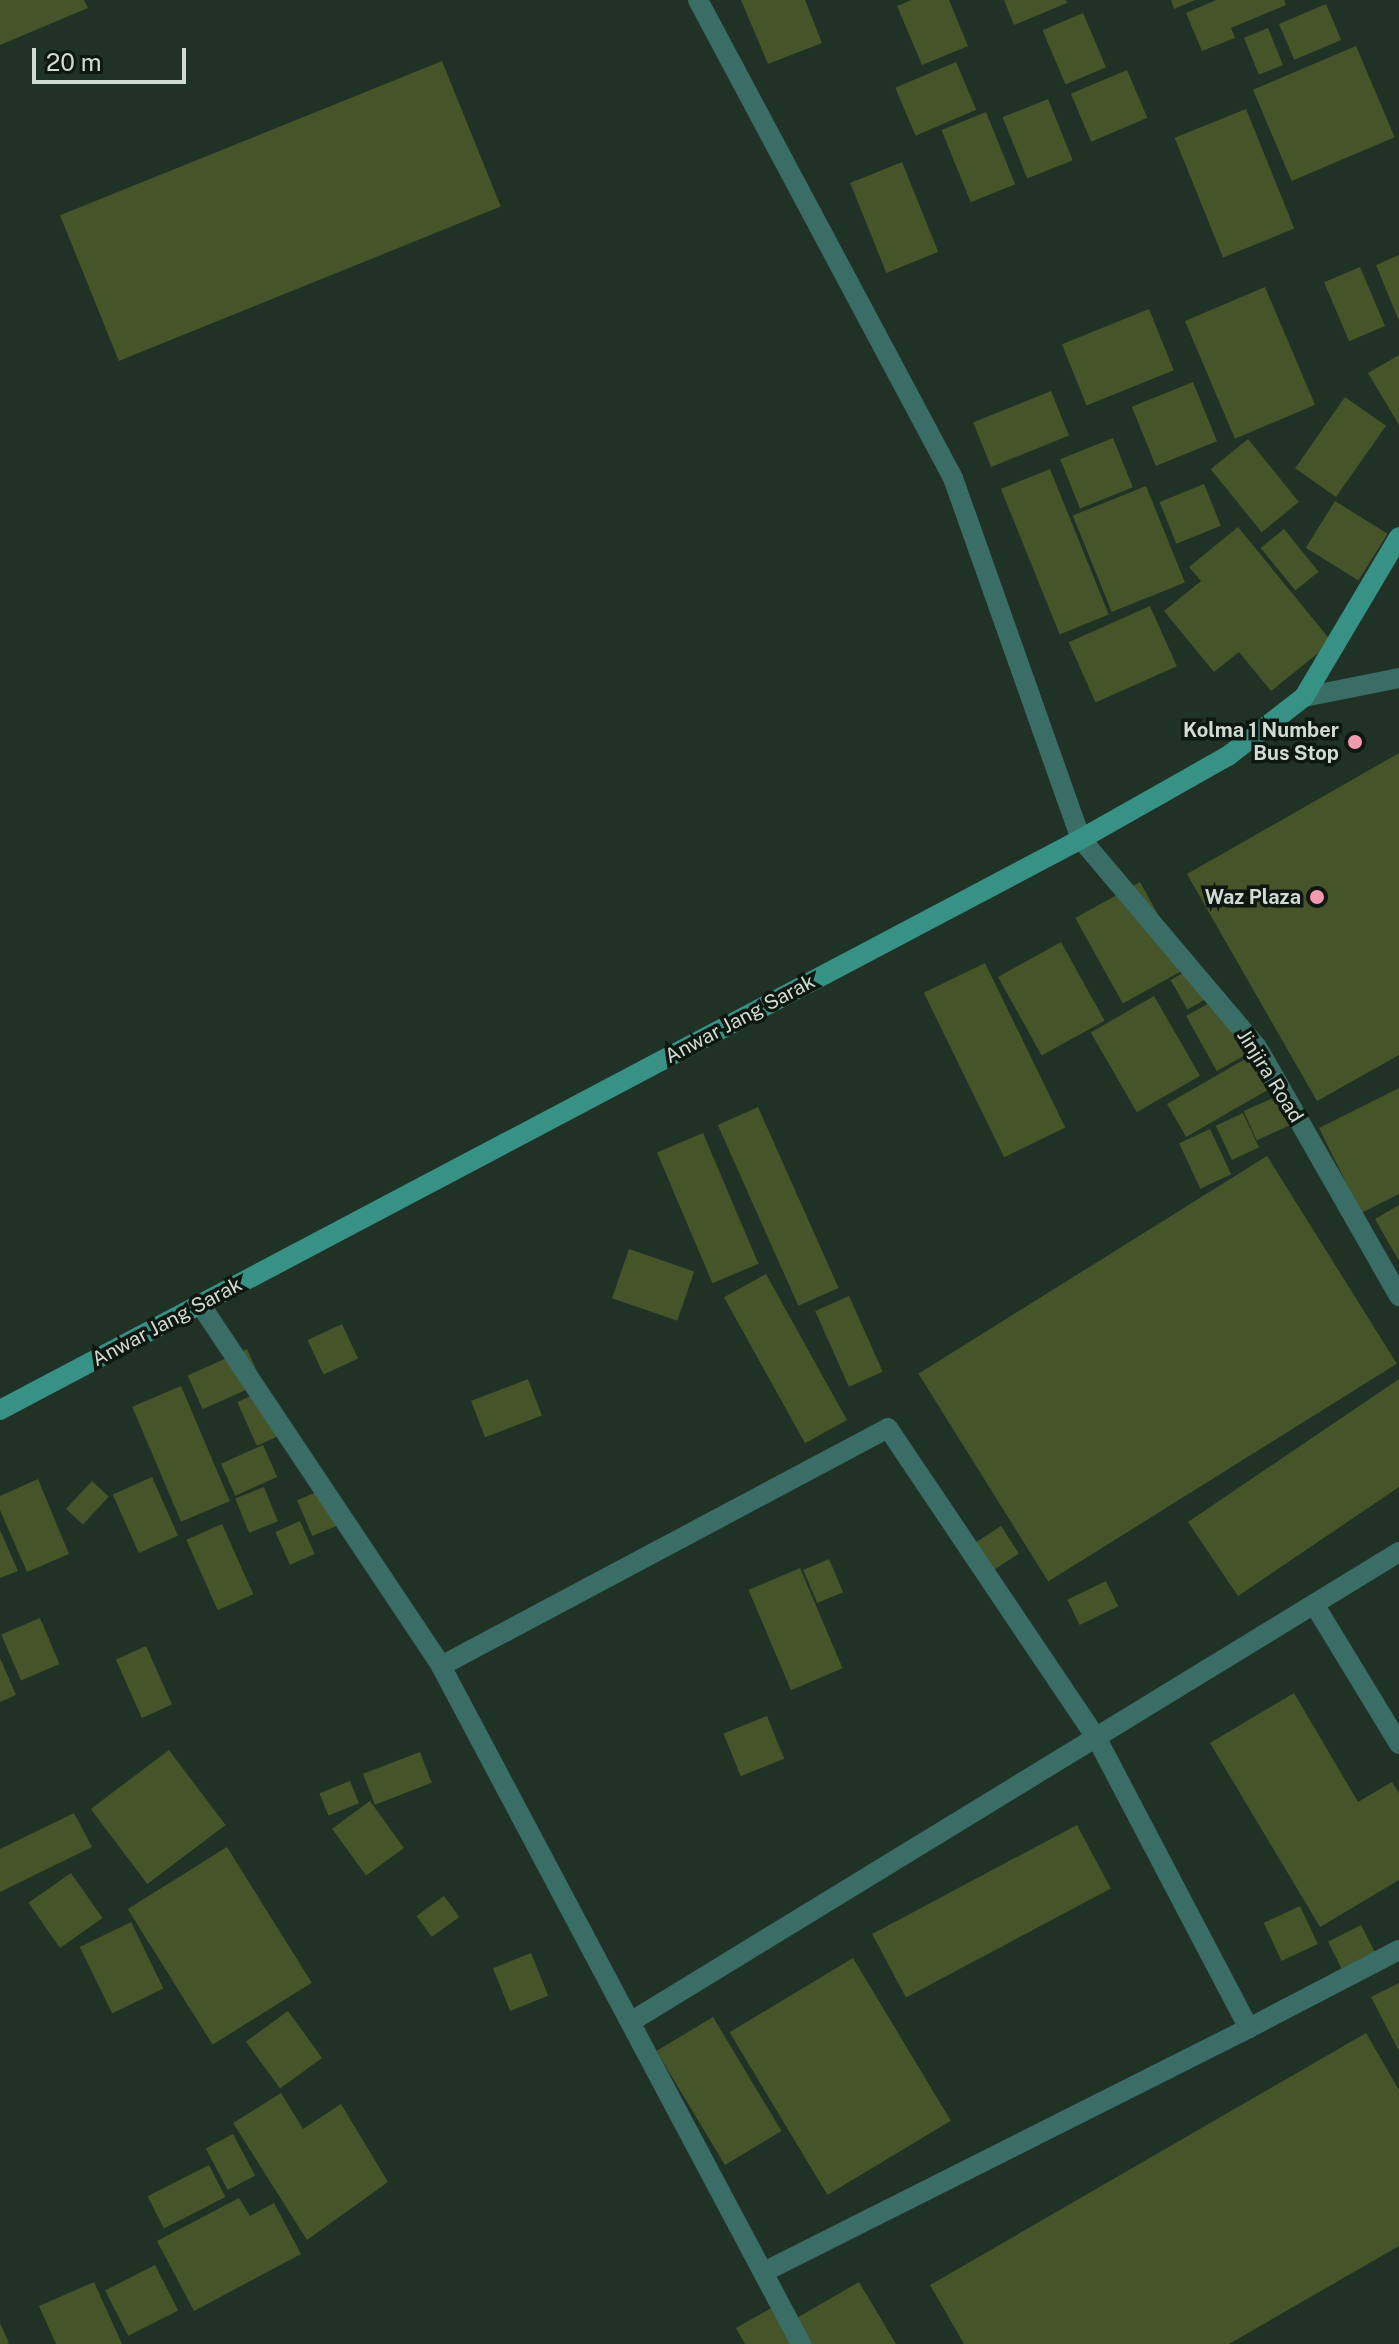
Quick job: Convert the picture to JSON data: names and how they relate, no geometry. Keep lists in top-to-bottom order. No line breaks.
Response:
{"streets":{"main road":["Anwar Jang Sarak"],"street":["Jinjira Road"]},"crossings":[["Anwar Jang Sarak","Jinjira Road"]],"places":["Kolma 1 Number Bus Stop","Waz Plaza"],"scale_bar":"20 m"}
